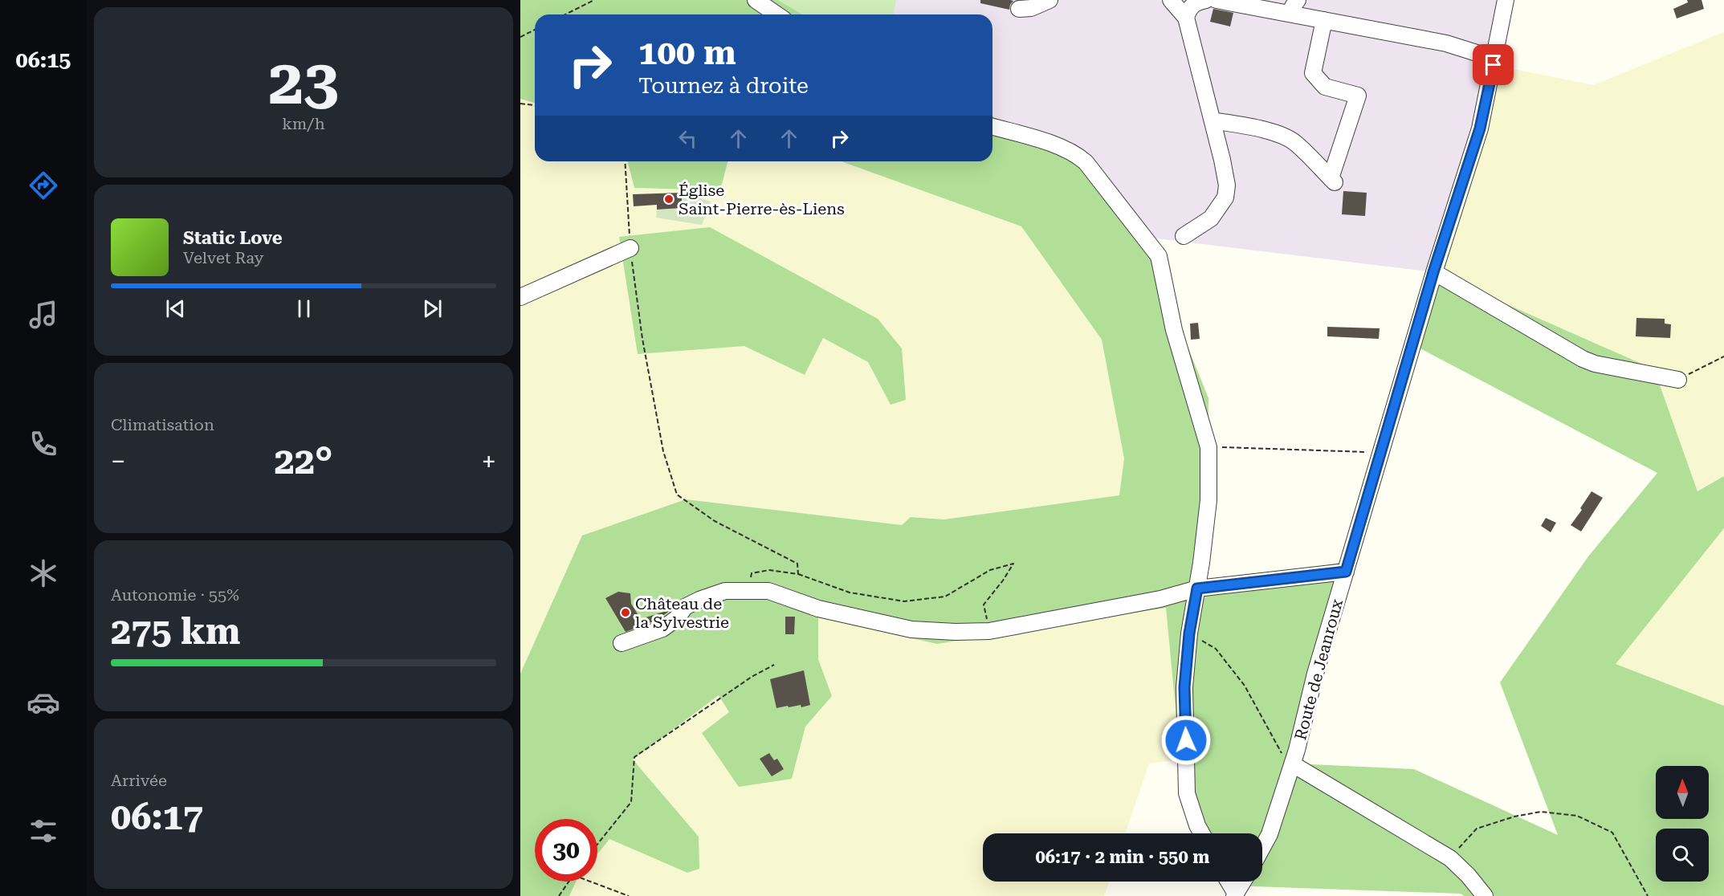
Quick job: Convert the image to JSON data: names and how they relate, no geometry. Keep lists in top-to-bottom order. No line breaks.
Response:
{"streets":{"street":["Route de Jeanroux"]},"places":["Église Saint-Pierre-ès-Liens","Château de la Sylvestrie"],"north":"top","page":{"tabs":"06:15","tile":[["23","km/h"],"Climatisation",["Autonomie · 55%","275 km"],["Arrivée","06:17"]],"turn":["100 m","Tournez à droite"],"song":["Static Love","Velvet Ray"],"heat":["−","22°","+"],"limit":"30","trip":"06:17 · 2 min · 550 m"}}
